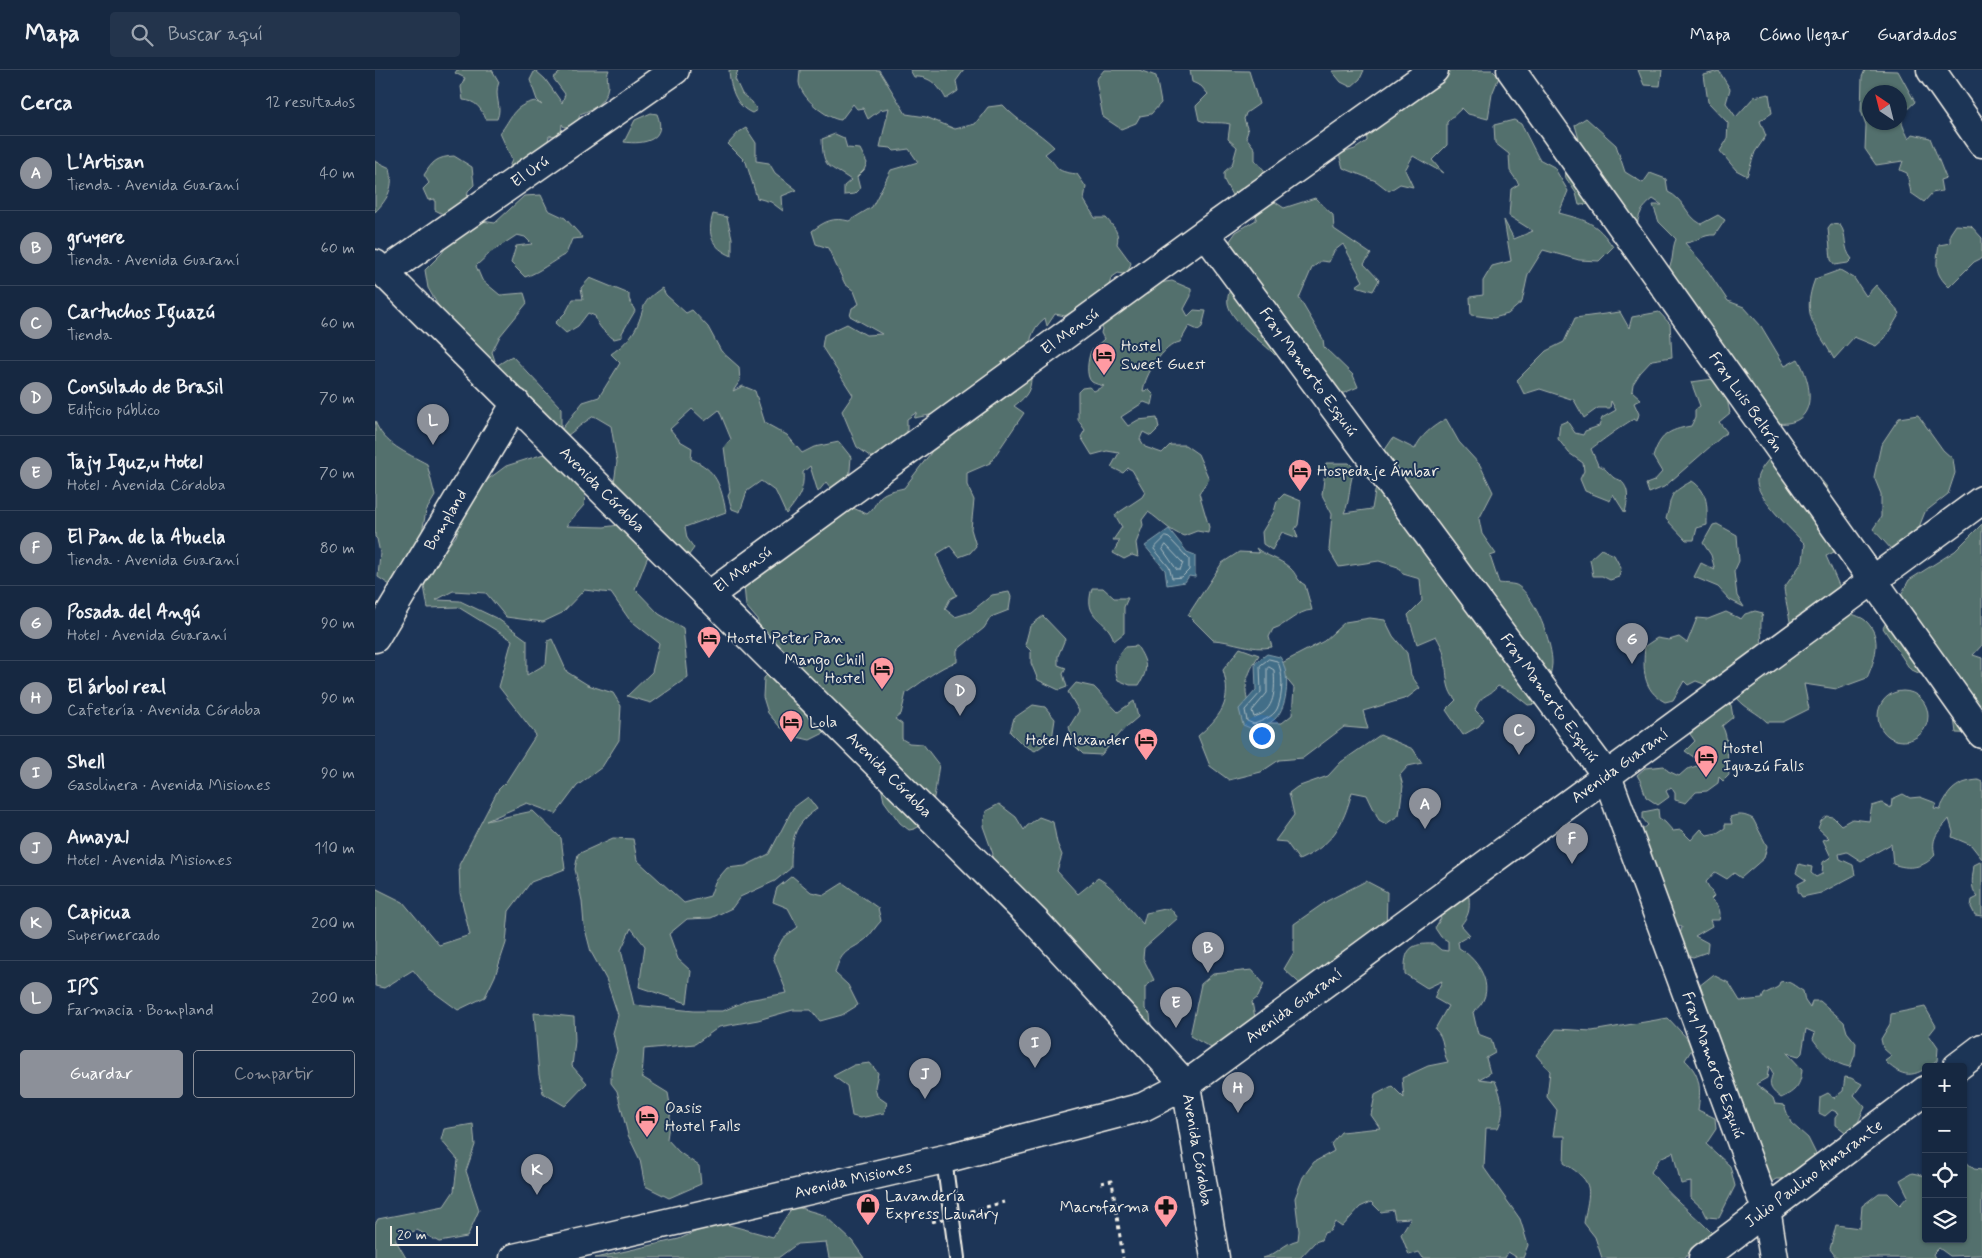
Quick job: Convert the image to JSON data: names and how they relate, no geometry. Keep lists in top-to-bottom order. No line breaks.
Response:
{"streets":{"street":["El Urú","El Mensú","Fray Mamerto Esquiú","Fray Luis Beltrán","Avenida Córdoba","Bompland","Avenida Guaraní","Julio Paulino Amarante","Avenida Misiones"]},"crossings":[["El Urú","Avenida Córdoba"],["El Mensú","Fray Mamerto Esquiú"],["El Mensú","Avenida Córdoba"],["Fray Mamerto Esquiú","Avenida Guaraní"],["Fray Mamerto Esquiú","Julio Paulino Amarante"],["Fray Luis Beltrán","Avenida Guaraní"],["Avenida Córdoba","Bompland"],["Avenida Córdoba","Avenida Guaraní"],["Avenida Córdoba","Avenida Misiones"],["Avenida Guaraní","Avenida Misiones"]],"places":{"hotel":["Hostel Sweet Guest","Hospedaje Ámbar","Hostel Peter Pan","Mango Chill Hostel","Lola","Hotel Alexander","Hostel Iguazú Falls","Oasis Hostel Falls"],"shop":["Lavandería Express Laundry"],"pharmacy":["Macrofarma"]},"scale_bar":"20 m","north":"top left","page":{"header":"Mapa","search":"Buscar aquí","nav":["Mapa","Cómo llegar","Guardados"],"heading":["Cerca","12 resultados"],"list":[{"mark":"A","name":"L'Artisan","note":"Tienda · Avenida Guaraní","value":"40 m"},{"mark":"B","name":"gruyere","note":"Tienda · Avenida Guaraní","value":"60 m"},{"mark":"C","name":"Cartuchos Iguazú","note":"Tienda","value":"60 m"},{"mark":"D","name":"Consulado de Brasil","note":"Edificio público","value":"70 m"},{"mark":"E","name":"Tajy Iguz,u Hotel","note":"Hotel · Avenida Córdoba","value":"70 m"},{"mark":"F","name":"El Pan de la Abuela","note":"Tienda · Avenida Guaraní","value":"80 m"},{"mark":"G","name":"Posada del Angú","note":"Hotel · Avenida Guaraní","value":"90 m"},{"mark":"H","name":"El árbol real","note":"Cafetería · Avenida Córdoba","value":"90 m"},{"mark":"I","name":"Shell","note":"Gasolinera · Avenida Misiones","value":"90 m"},{"mark":"J","name":"Amayal","note":"Hotel · Avenida Misiones","value":"110 m"},{"mark":"K","name":"Capicua","note":"Supermercado","value":"200 m"},{"mark":"L","name":"IPS","note":"Farmacia · Bompland","value":"200 m"}],"pins":["L","G","D","C","A","F","B","E","I","J","H","K"],"buttons":["Guardar","Compartir"],"map_buttons":["+","−"],"scale":"20 m"}}
